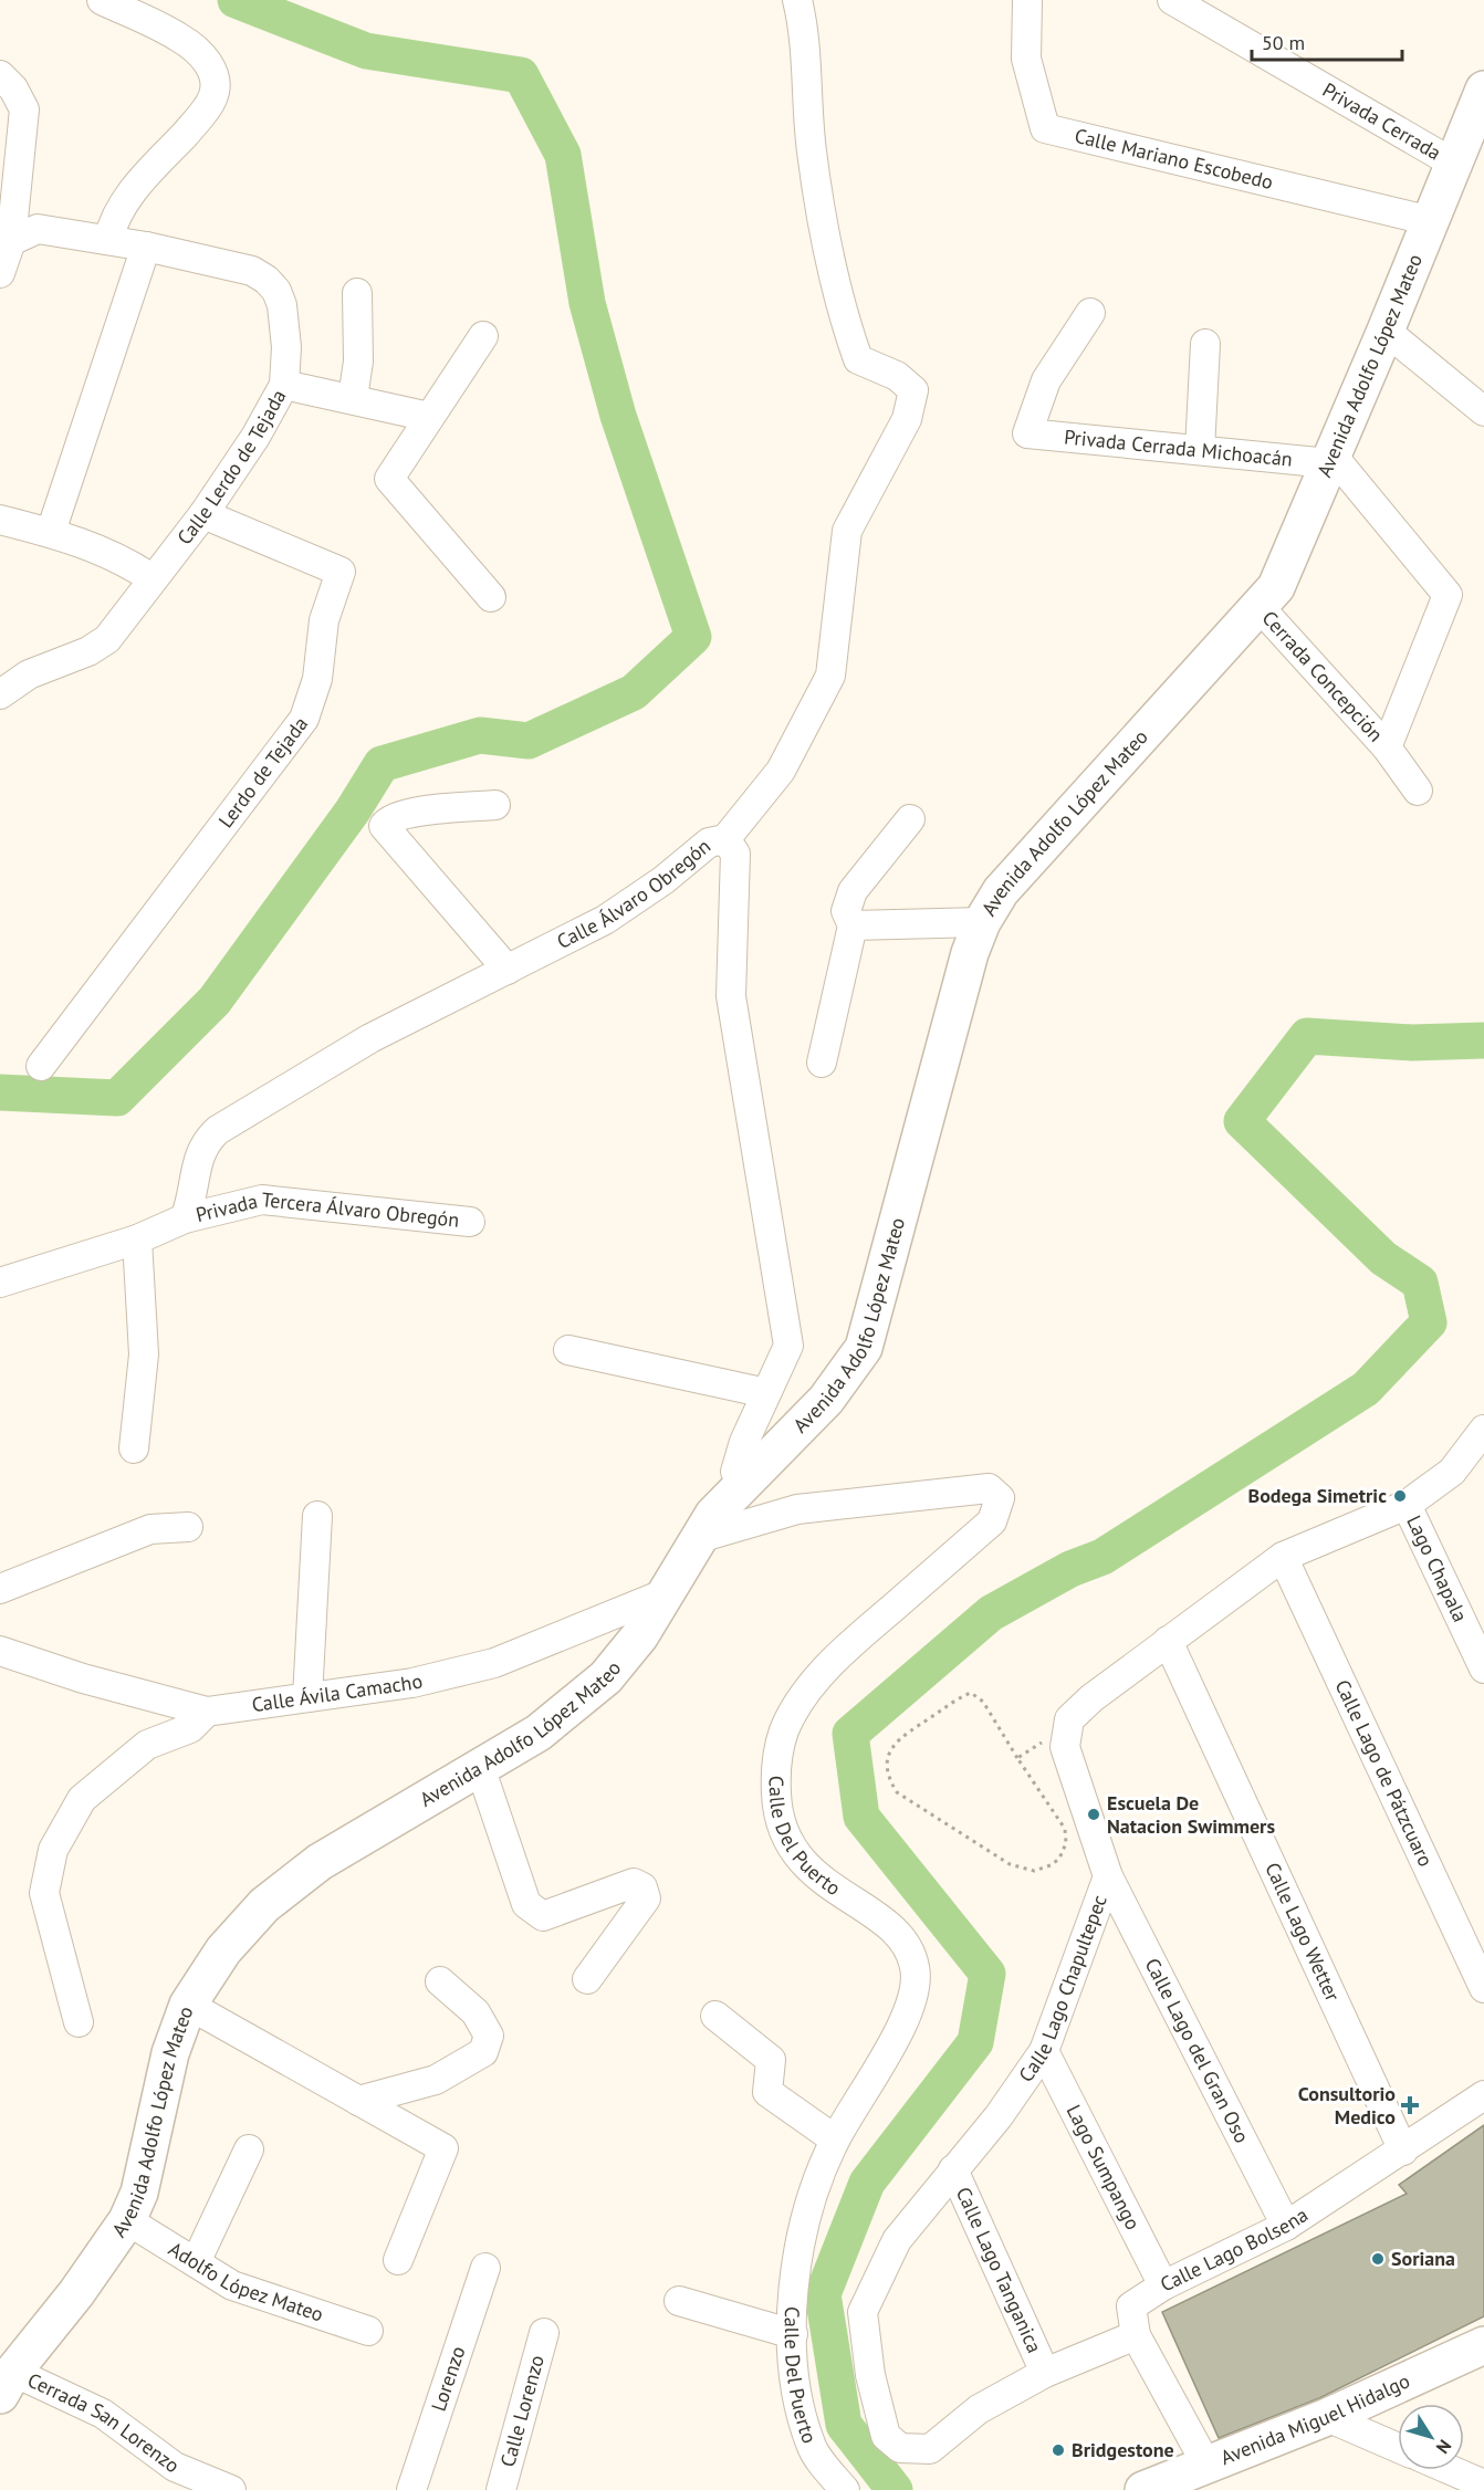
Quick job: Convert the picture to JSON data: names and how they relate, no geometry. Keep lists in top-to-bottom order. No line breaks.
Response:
{"streets":{"main road":["Avenida Adolfo López Mateo","Avenida Miguel Hidalgo"],"street":["Privada Cerrada","Calle Mariano Escobedo","Privada Cerrada Michoacán","Calle Lerdo de Tejada","Cerrada Concepción","Lerdo de Tejada","Calle Álvaro Obregón","Privada Tercera Álvaro Obregón","Lago Chapala","Calle Ávila Camacho","Calle Lago de Pátzcuaro","Calle Del Puerto","Calle Lago Wetter","Calle Lago Chapultepec","Calle Lago del Gran Oso","Lago Sumpango","Calle Lago Bolsena","Calle Lago Tanganica","Adolfo López Mateo","Lorenzo","Calle Lorenzo","Cerrada San Lorenzo"]},"crossings":[["Privada Cerrada","Avenida Adolfo López Mateo"],["Calle Mariano Escobedo","Avenida Adolfo López Mateo"],["Avenida Adolfo López Mateo","Privada Cerrada Michoacán"],["Avenida Adolfo López Mateo","Cerrada Concepción"],["Avenida Adolfo López Mateo","Calle Álvaro Obregón"],["Avenida Adolfo López Mateo","Calle Ávila Camacho"],["Avenida Adolfo López Mateo","Calle Del Puerto"],["Avenida Adolfo López Mateo","Adolfo López Mateo"],["Avenida Adolfo López Mateo","Cerrada San Lorenzo"],["Calle Lerdo de Tejada","Lerdo de Tejada"],["Calle Álvaro Obregón","Privada Tercera Álvaro Obregón"],["Calle Lago Wetter","Calle Lago Bolsena"],["Calle Lago Chapultepec","Calle Lago del Gran Oso"],["Calle Lago Chapultepec","Lago Sumpango"],["Calle Lago Chapultepec","Calle Lago Bolsena"],["Calle Lago Chapultepec","Calle Lago Tanganica"],["Calle Lago del Gran Oso","Calle Lago Bolsena"],["Lago Sumpango","Calle Lago Bolsena"],["Calle Lago Bolsena","Avenida Miguel Hidalgo"]],"places":{"other":["Bodega Simetric","Escuela De Natacion Swimmers","Soriana","Bridgestone"],"health":["Consultorio Medico"]},"scale_bar":"50 m","north":"bottom right"}
